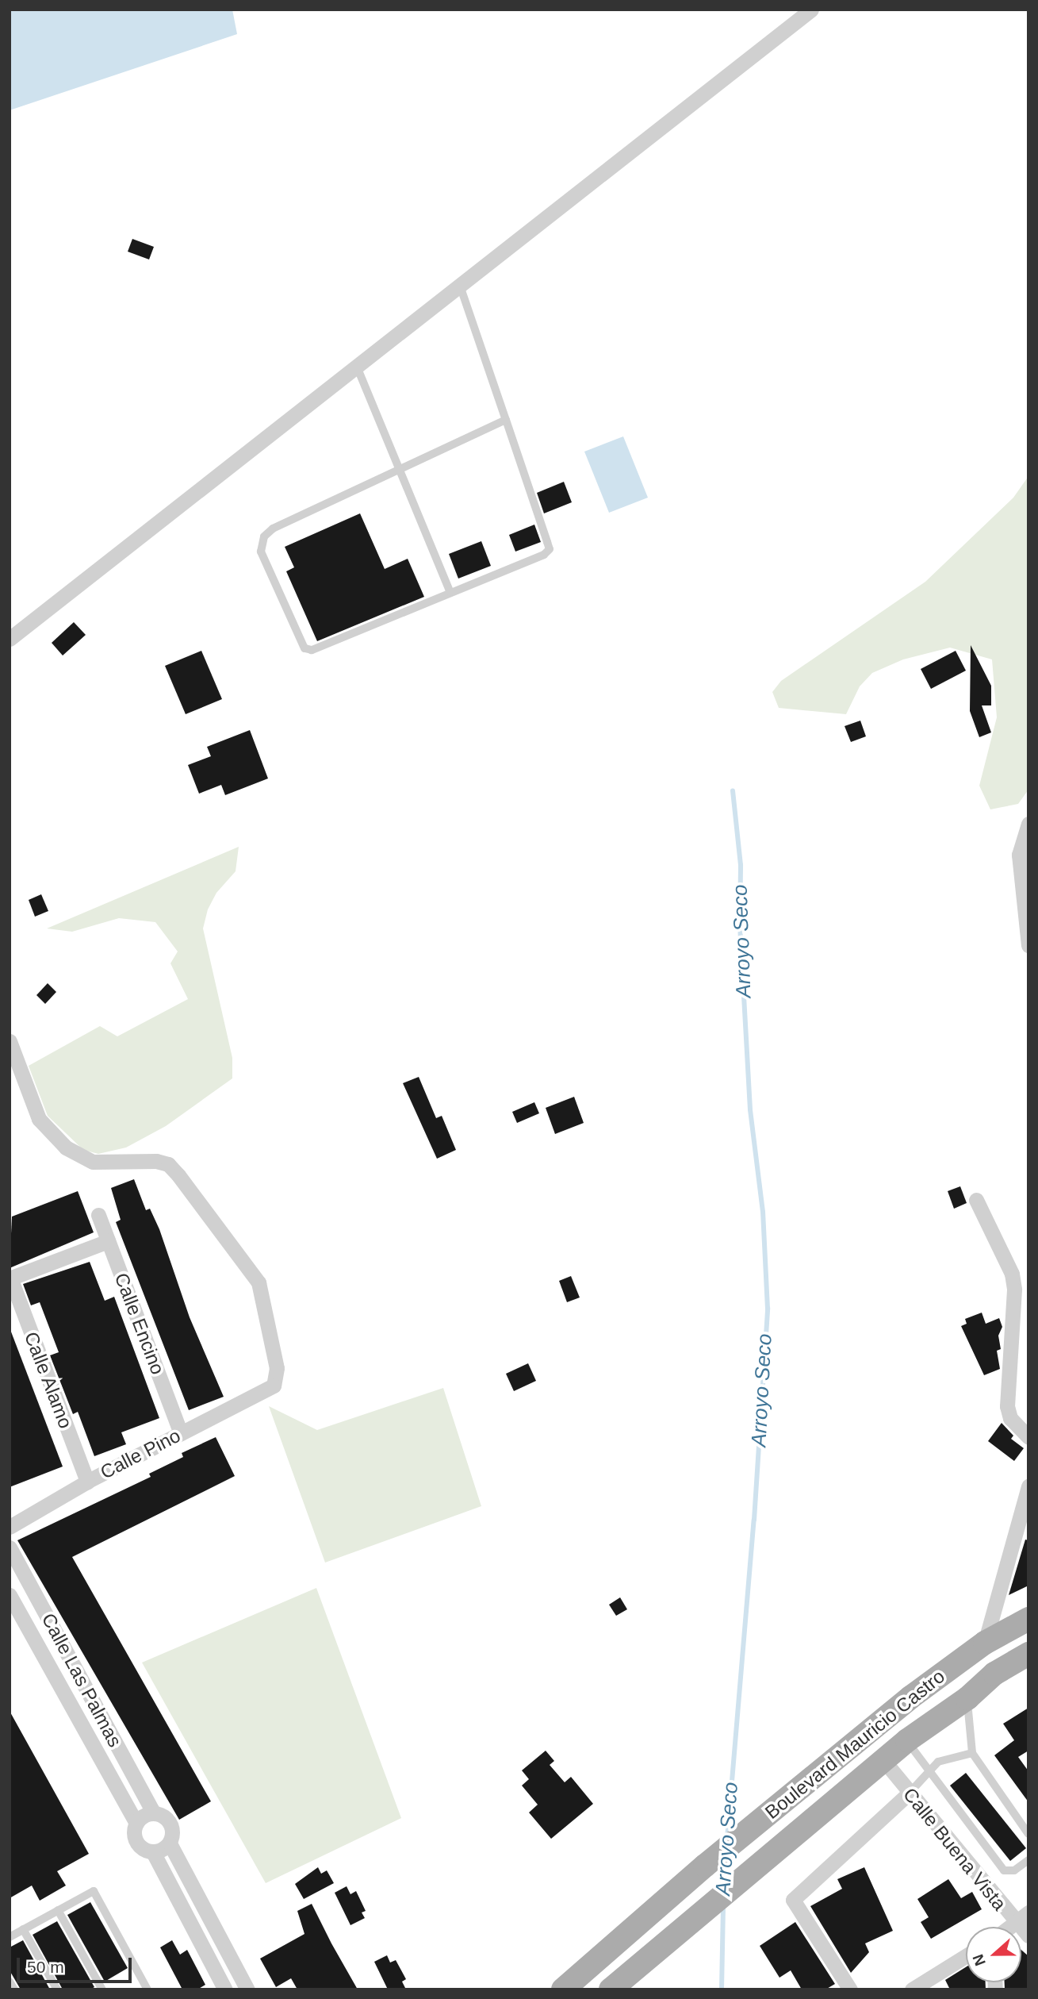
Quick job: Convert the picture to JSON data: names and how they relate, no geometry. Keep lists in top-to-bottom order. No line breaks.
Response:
{"streets":{"main road":["Boulevard Mauricio Castro"],"street":["Calle Encino","Calle Alamo","Calle Pino","Calle Las Palmas","Calle Buena Vista"]},"crossings":[["Calle Encino","Calle Pino"],["Calle Alamo","Calle Pino"],["Boulevard Mauricio Castro","Calle Buena Vista"]],"water":["Arroyo Seco"],"scale_bar":"50 m","north":"left"}
